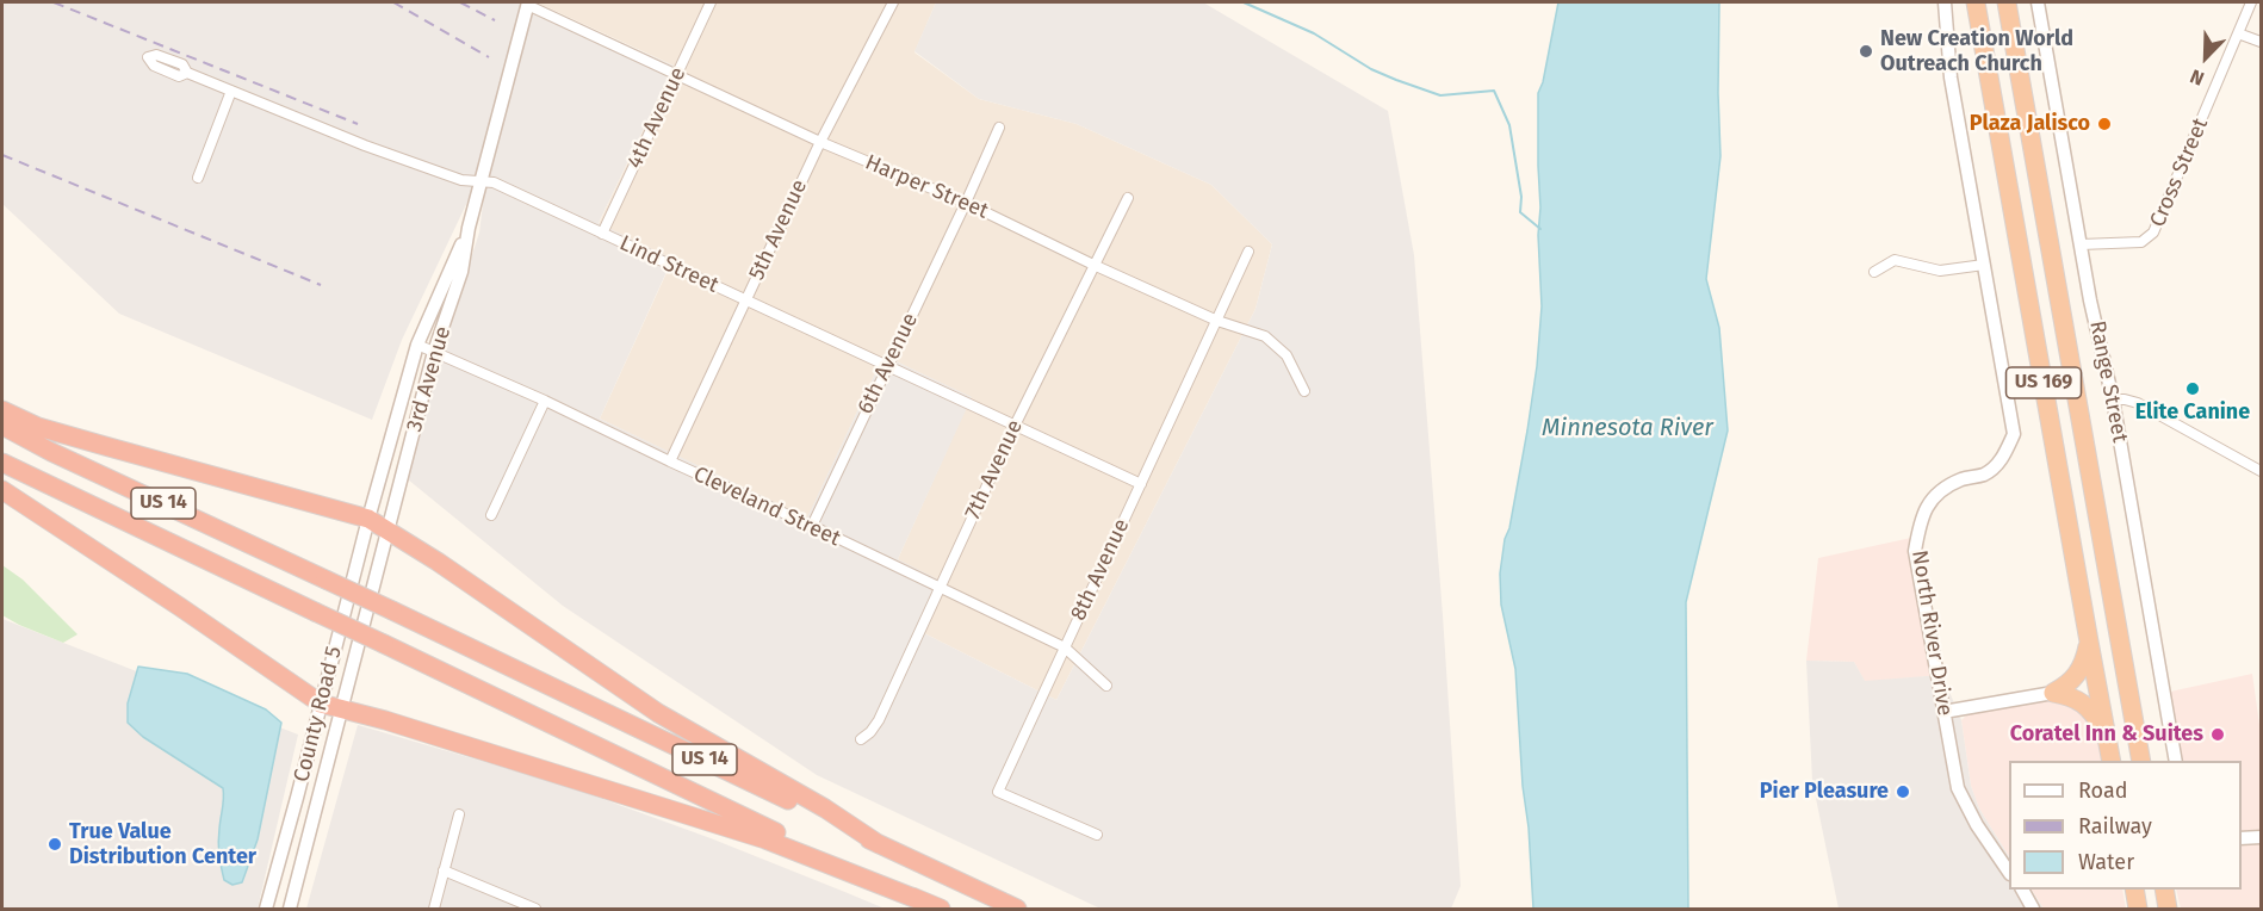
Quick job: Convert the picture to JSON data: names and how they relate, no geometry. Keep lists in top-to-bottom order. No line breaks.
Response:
{"streets":{"highway":["US 169","US 14"],"street":["4th Avenue","Cross Street","Harper Street","5th Avenue","Lind Street","6th Avenue","3rd Avenue","Range Street","7th Avenue","Cleveland Street","8th Avenue","North River Drive","County Road 5"]},"crossings":[["4th Avenue","Harper Street"],["4th Avenue","Lind Street"],["Cross Street","Range Street"],["Harper Street","5th Avenue"],["Harper Street","6th Avenue"],["Harper Street","3rd Avenue"],["Harper Street","7th Avenue"],["Harper Street","8th Avenue"],["5th Avenue","Lind Street"],["5th Avenue","Cleveland Street"],["Lind Street","6th Avenue"],["Lind Street","3rd Avenue"],["Lind Street","7th Avenue"],["Lind Street","8th Avenue"],["6th Avenue","Cleveland Street"],["3rd Avenue","Cleveland Street"],["3rd Avenue","County Road 5"],["7th Avenue","Cleveland Street"],["Cleveland Street","8th Avenue"]],"water":["Minnesota River"],"places":["New Creation World Outreach Church","Plaza Jalisco","Elite Canine","Coratel Inn & Suites","Pier Pleasure","True Value Distribution Center"],"legend":["Road","Railway","Water"],"north":"bottom left"}
